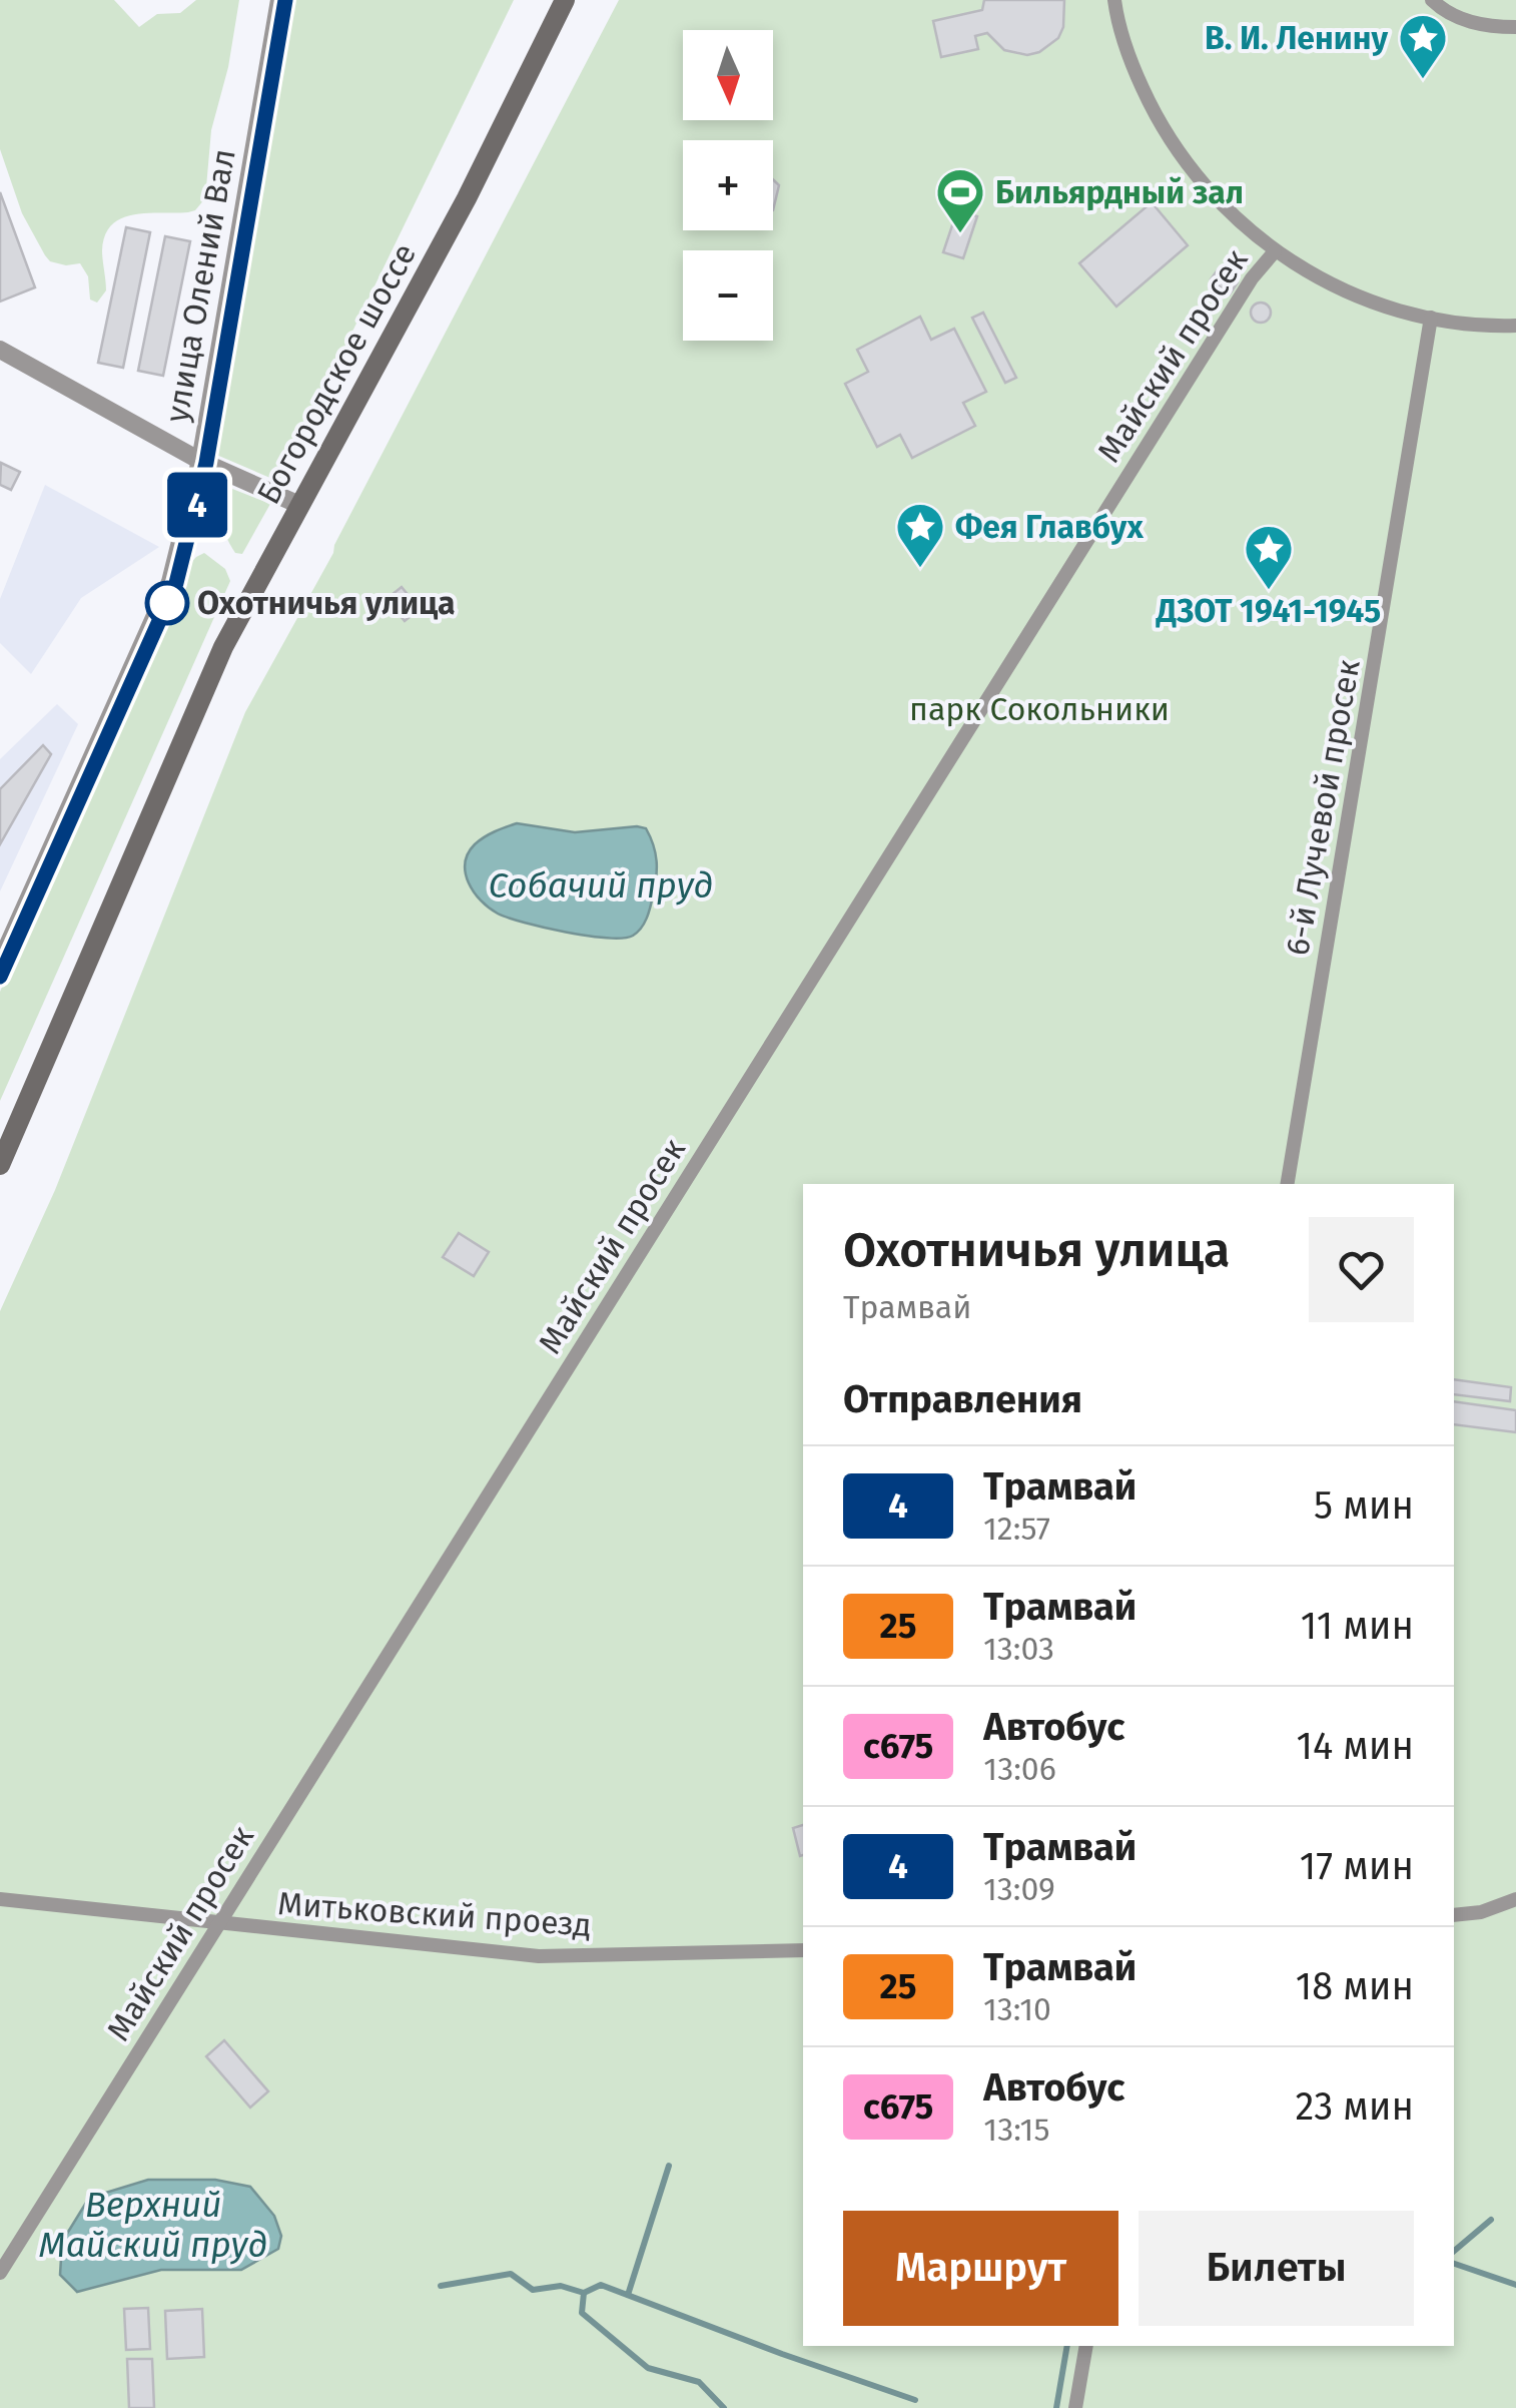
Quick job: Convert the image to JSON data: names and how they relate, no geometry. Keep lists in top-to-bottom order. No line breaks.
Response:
{"streets":{"main road":["Богородское шоссе"],"street":["улица Олений Вал","Майский просек","6-й Лучевой просек","Митьковский проезд"]},"crossings":[["Майский просек","Митьковский проезд"]],"water":["Собачий пруд","Верхний Майский пруд"],"parks":["парк Сокольники"],"places":{"place":["В. И. Ленину","Фея Главбух","ДЗОТ 1941-1945"],"sports":["Бильярдный зал"],"other":["Охотничья улица"]},"lines":["tram line 4"],"north":"bottom","page":{"on_map":"4","map_buttons":["+","−"],"heading":[["Охотничья улица","Трамвай"],"Отправления"],"list":[{"mark":"4","name":"Трамвай","note":"12:57","value":"5 мин"},{"mark":"25","name":"Трамвай","note":"13:03","value":"11 мин"},{"mark":"с675","name":"Автобус","note":"13:06","value":"14 мин"},{"mark":"4","name":"Трамвай","note":"13:09","value":"17 мин"},{"mark":"25","name":"Трамвай","note":"13:10","value":"18 мин"},{"mark":"с675","name":"Автобус","note":"13:15","value":"23 мин"}],"buttons":["Маршрут","Билеты"]}}
